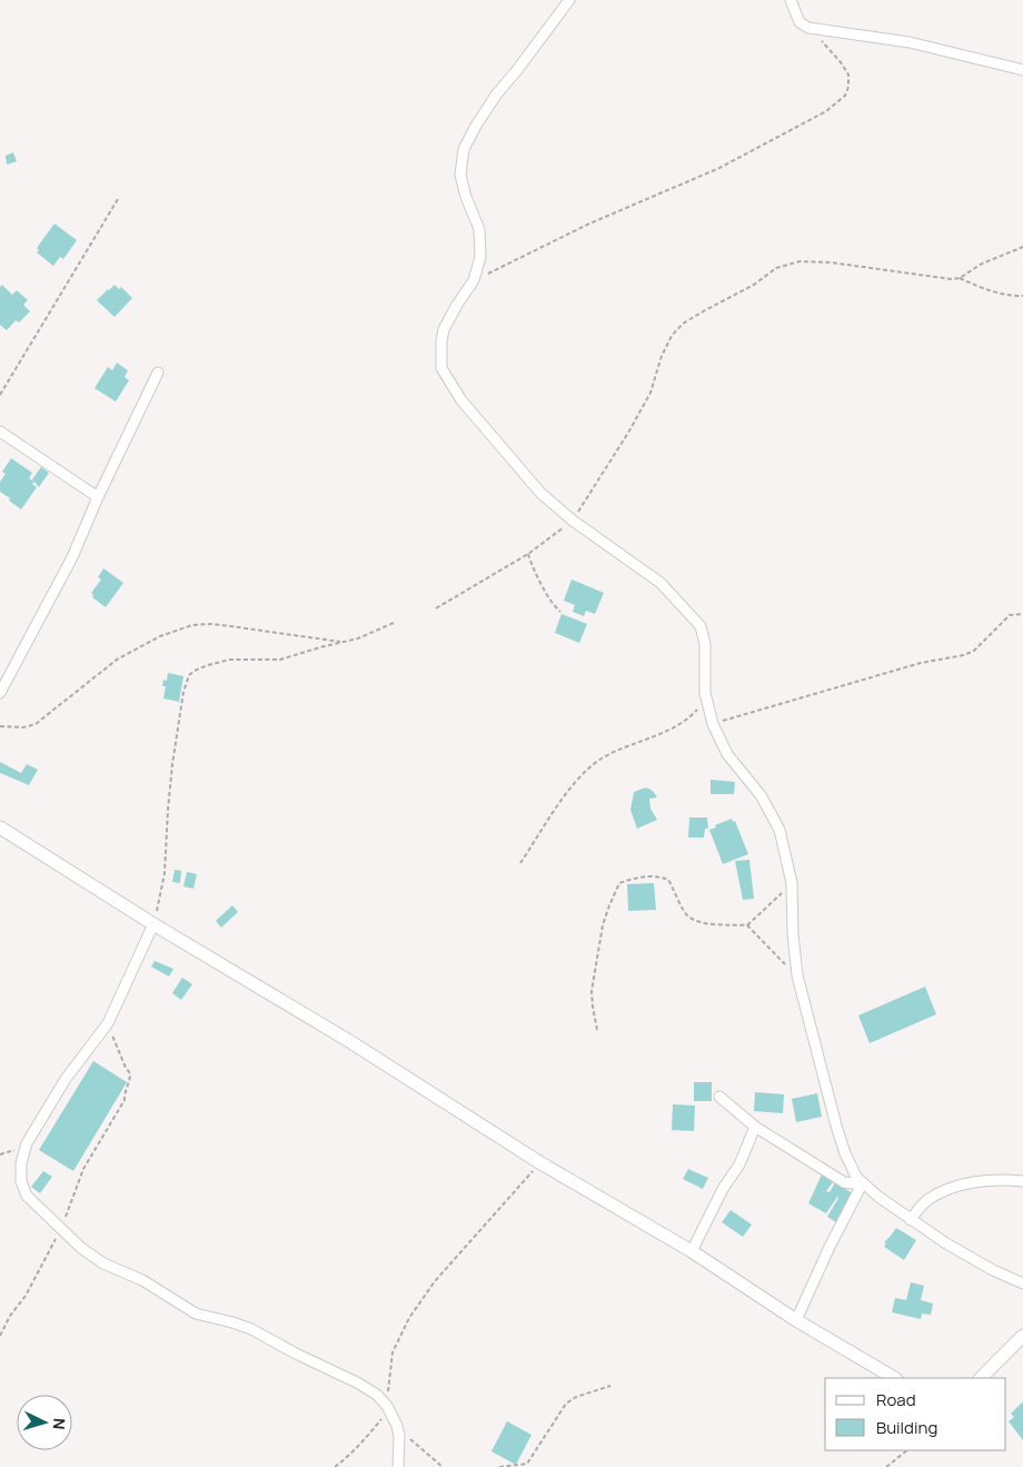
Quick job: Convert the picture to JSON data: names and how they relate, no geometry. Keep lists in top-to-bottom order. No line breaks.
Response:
{"legend":["Road","Building"],"north":"right"}
